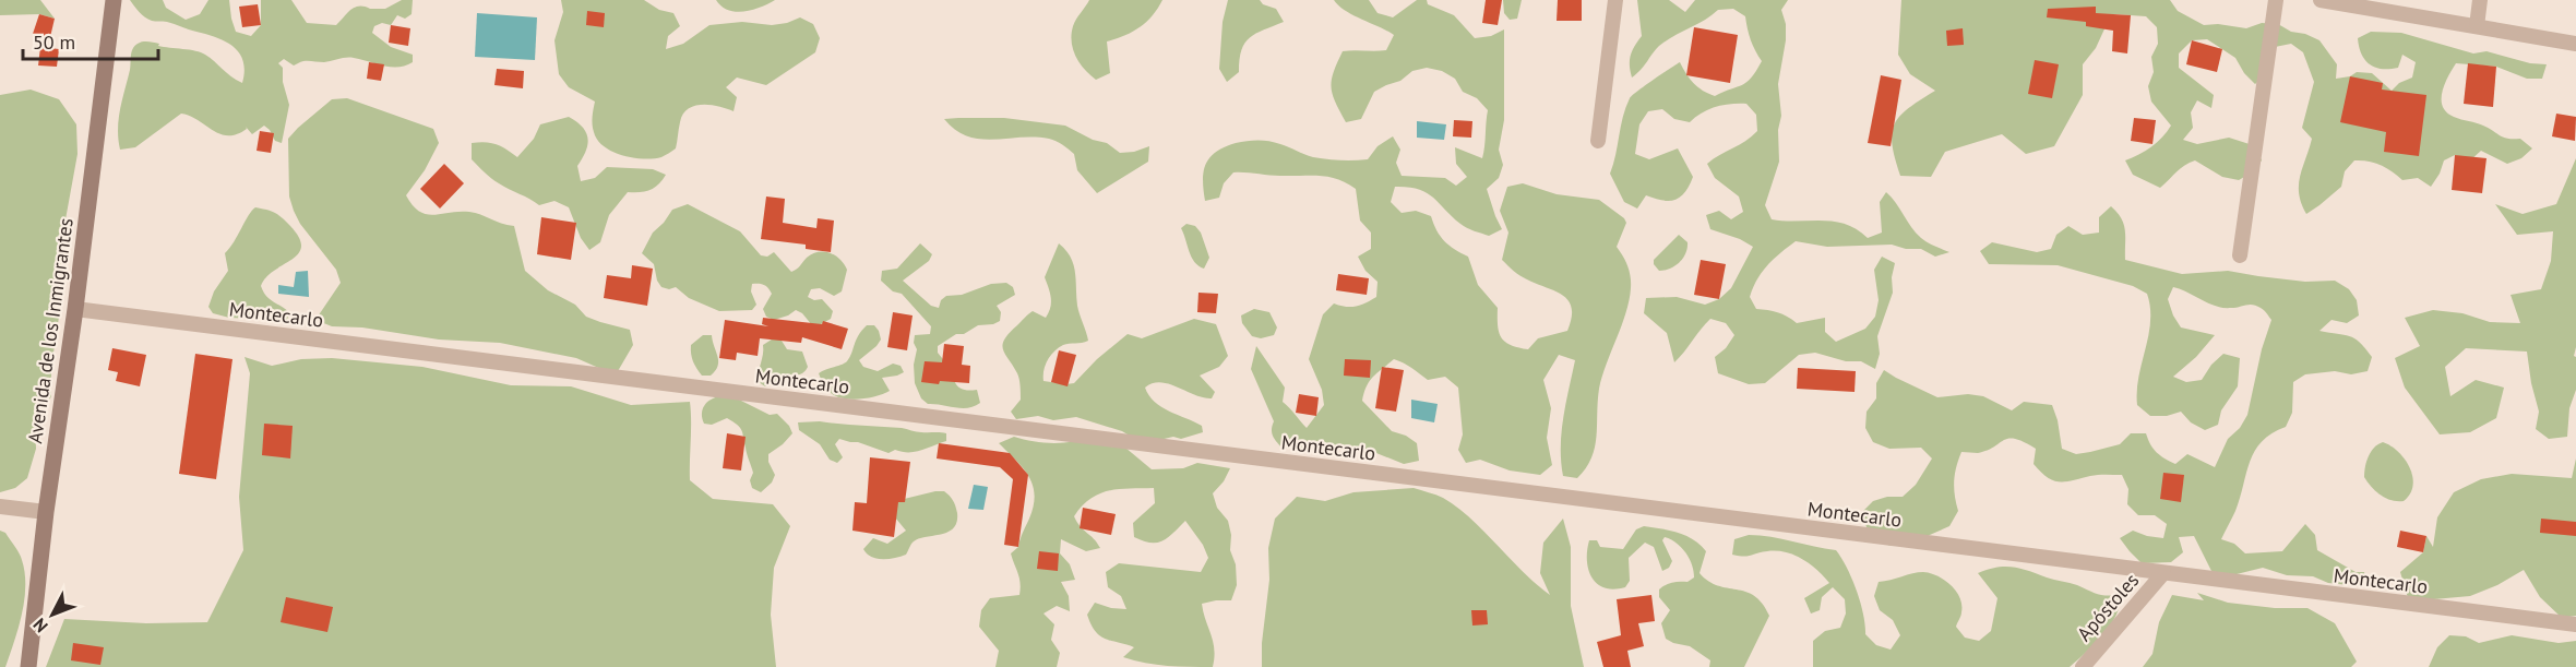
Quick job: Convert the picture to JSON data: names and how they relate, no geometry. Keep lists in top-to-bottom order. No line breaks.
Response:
{"streets":{"main road":["Avenida de los Inmigrantes"],"street":["Montecarlo","Apóstoles"]},"crossings":[["Montecarlo","Avenida de los Inmigrantes"],["Montecarlo","Apóstoles"]],"scale_bar":"50 m","north":"bottom left"}
